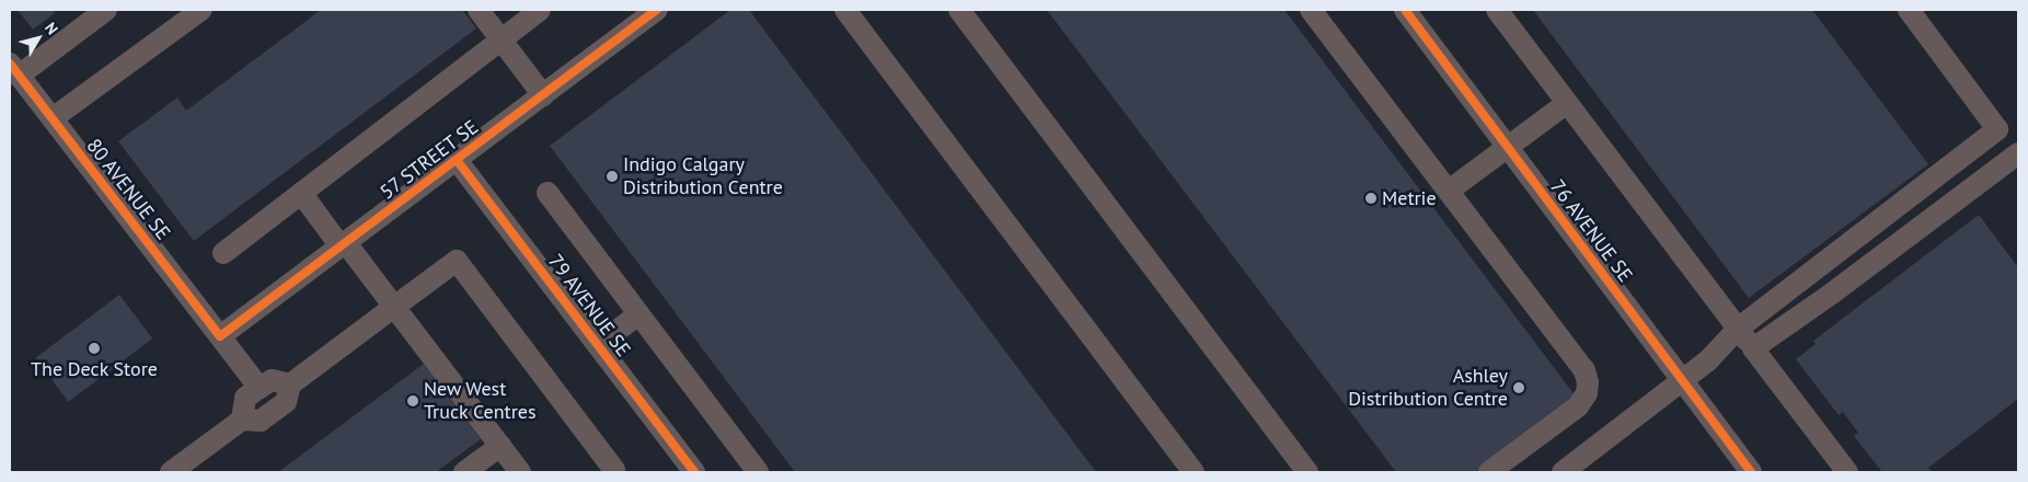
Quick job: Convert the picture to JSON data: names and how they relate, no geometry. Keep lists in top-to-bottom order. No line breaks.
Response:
{"streets":{"street":["57 STREET SE","80 AVENUE SE","76 AVENUE SE","79 AVENUE SE"]},"crossings":[["57 STREET SE","80 AVENUE SE"],["57 STREET SE","79 AVENUE SE"]],"places":["Indigo Calgary Distribution Centre","Metrie","The Deck Store","Ashley Distribution Centre","New West Truck Centres"],"north":"top right"}
